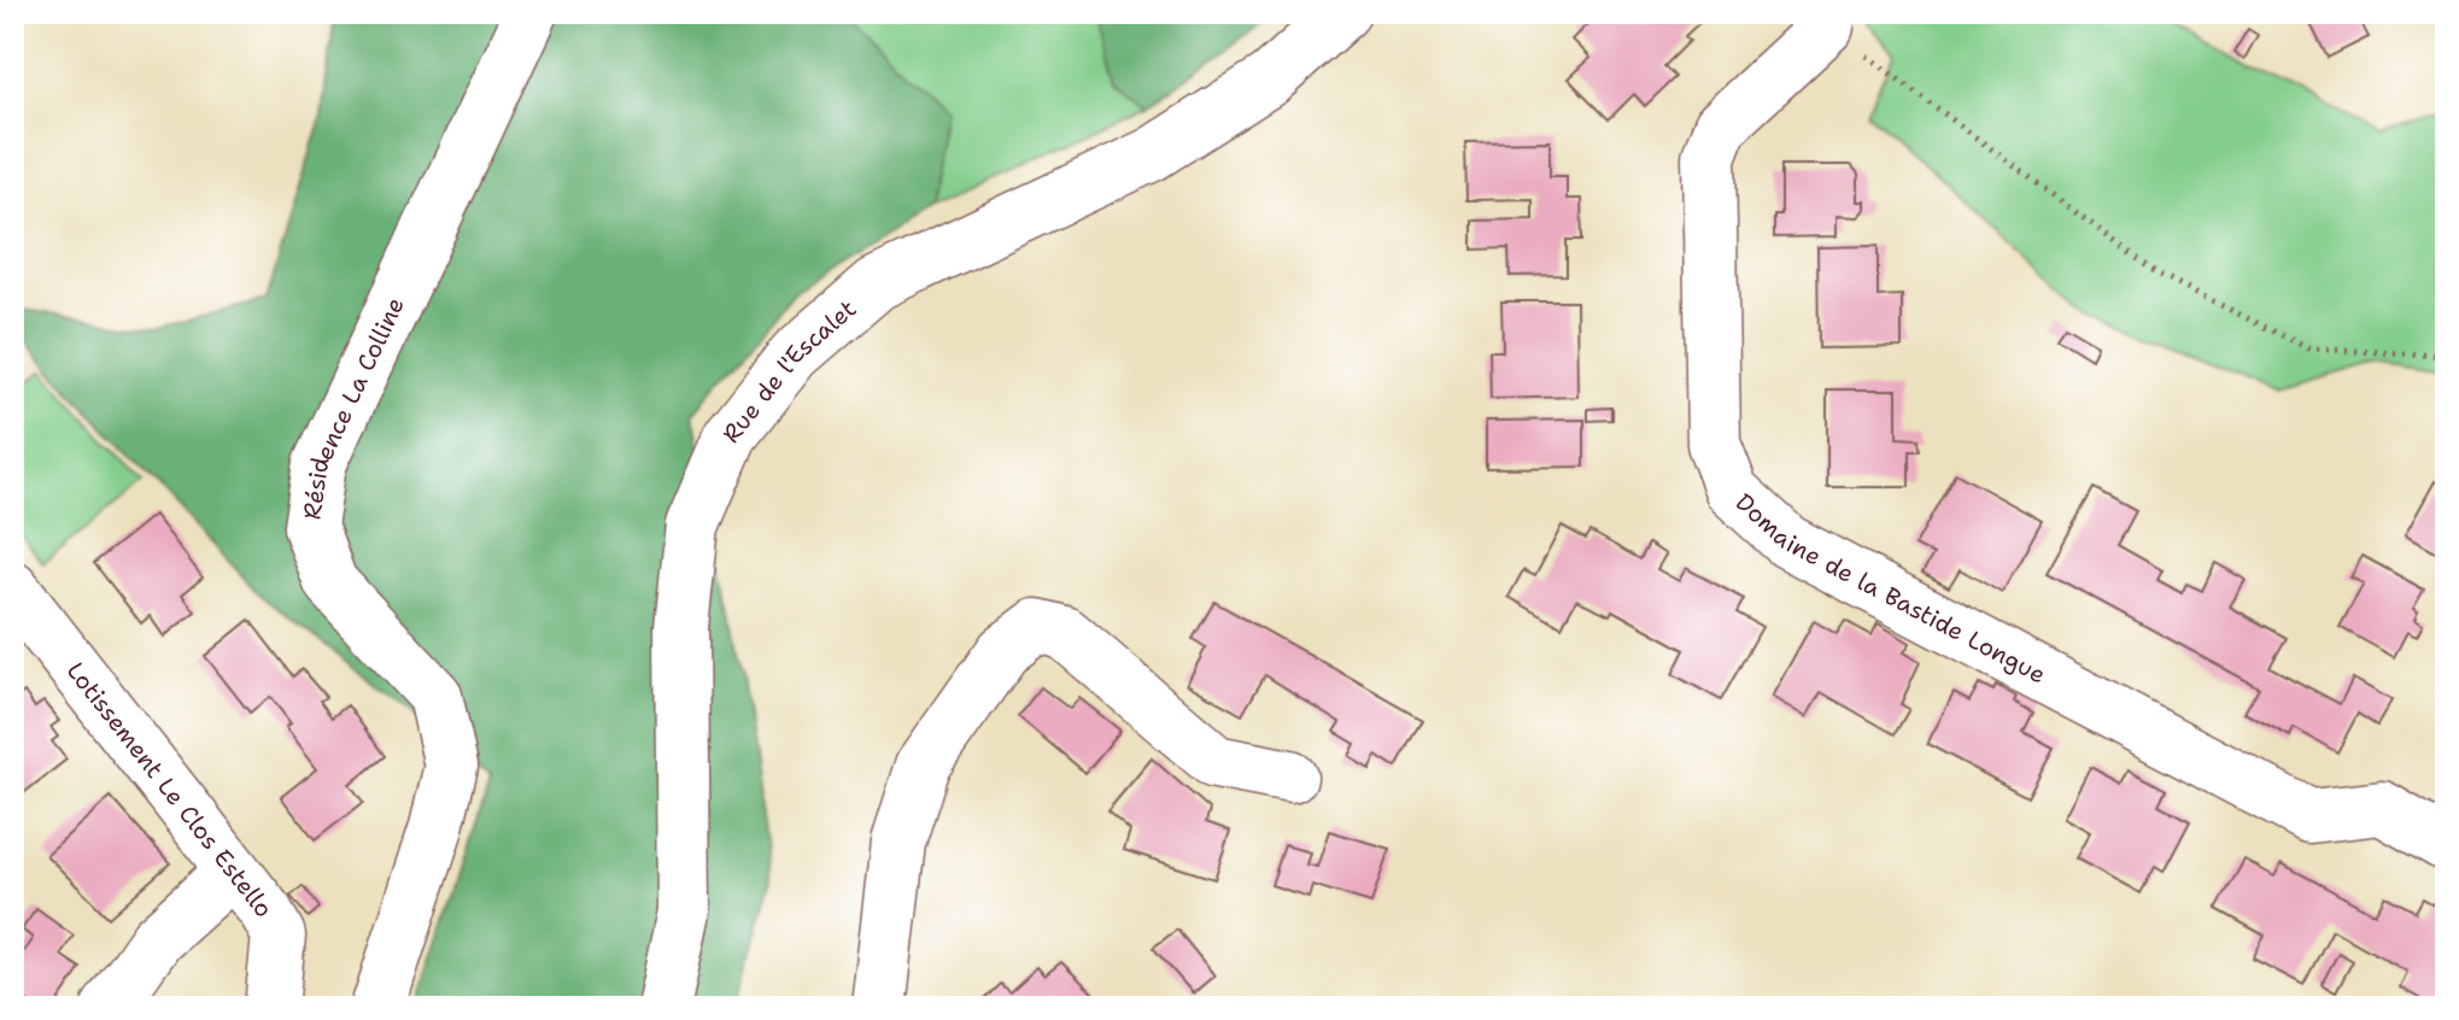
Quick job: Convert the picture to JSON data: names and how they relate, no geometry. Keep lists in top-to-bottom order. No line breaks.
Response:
{"streets":{"street":["Rue de l'Escalet","Résidence La Colline","Domaine de la Bastide Longue","Lotissement Le Clos Estello"]}}
